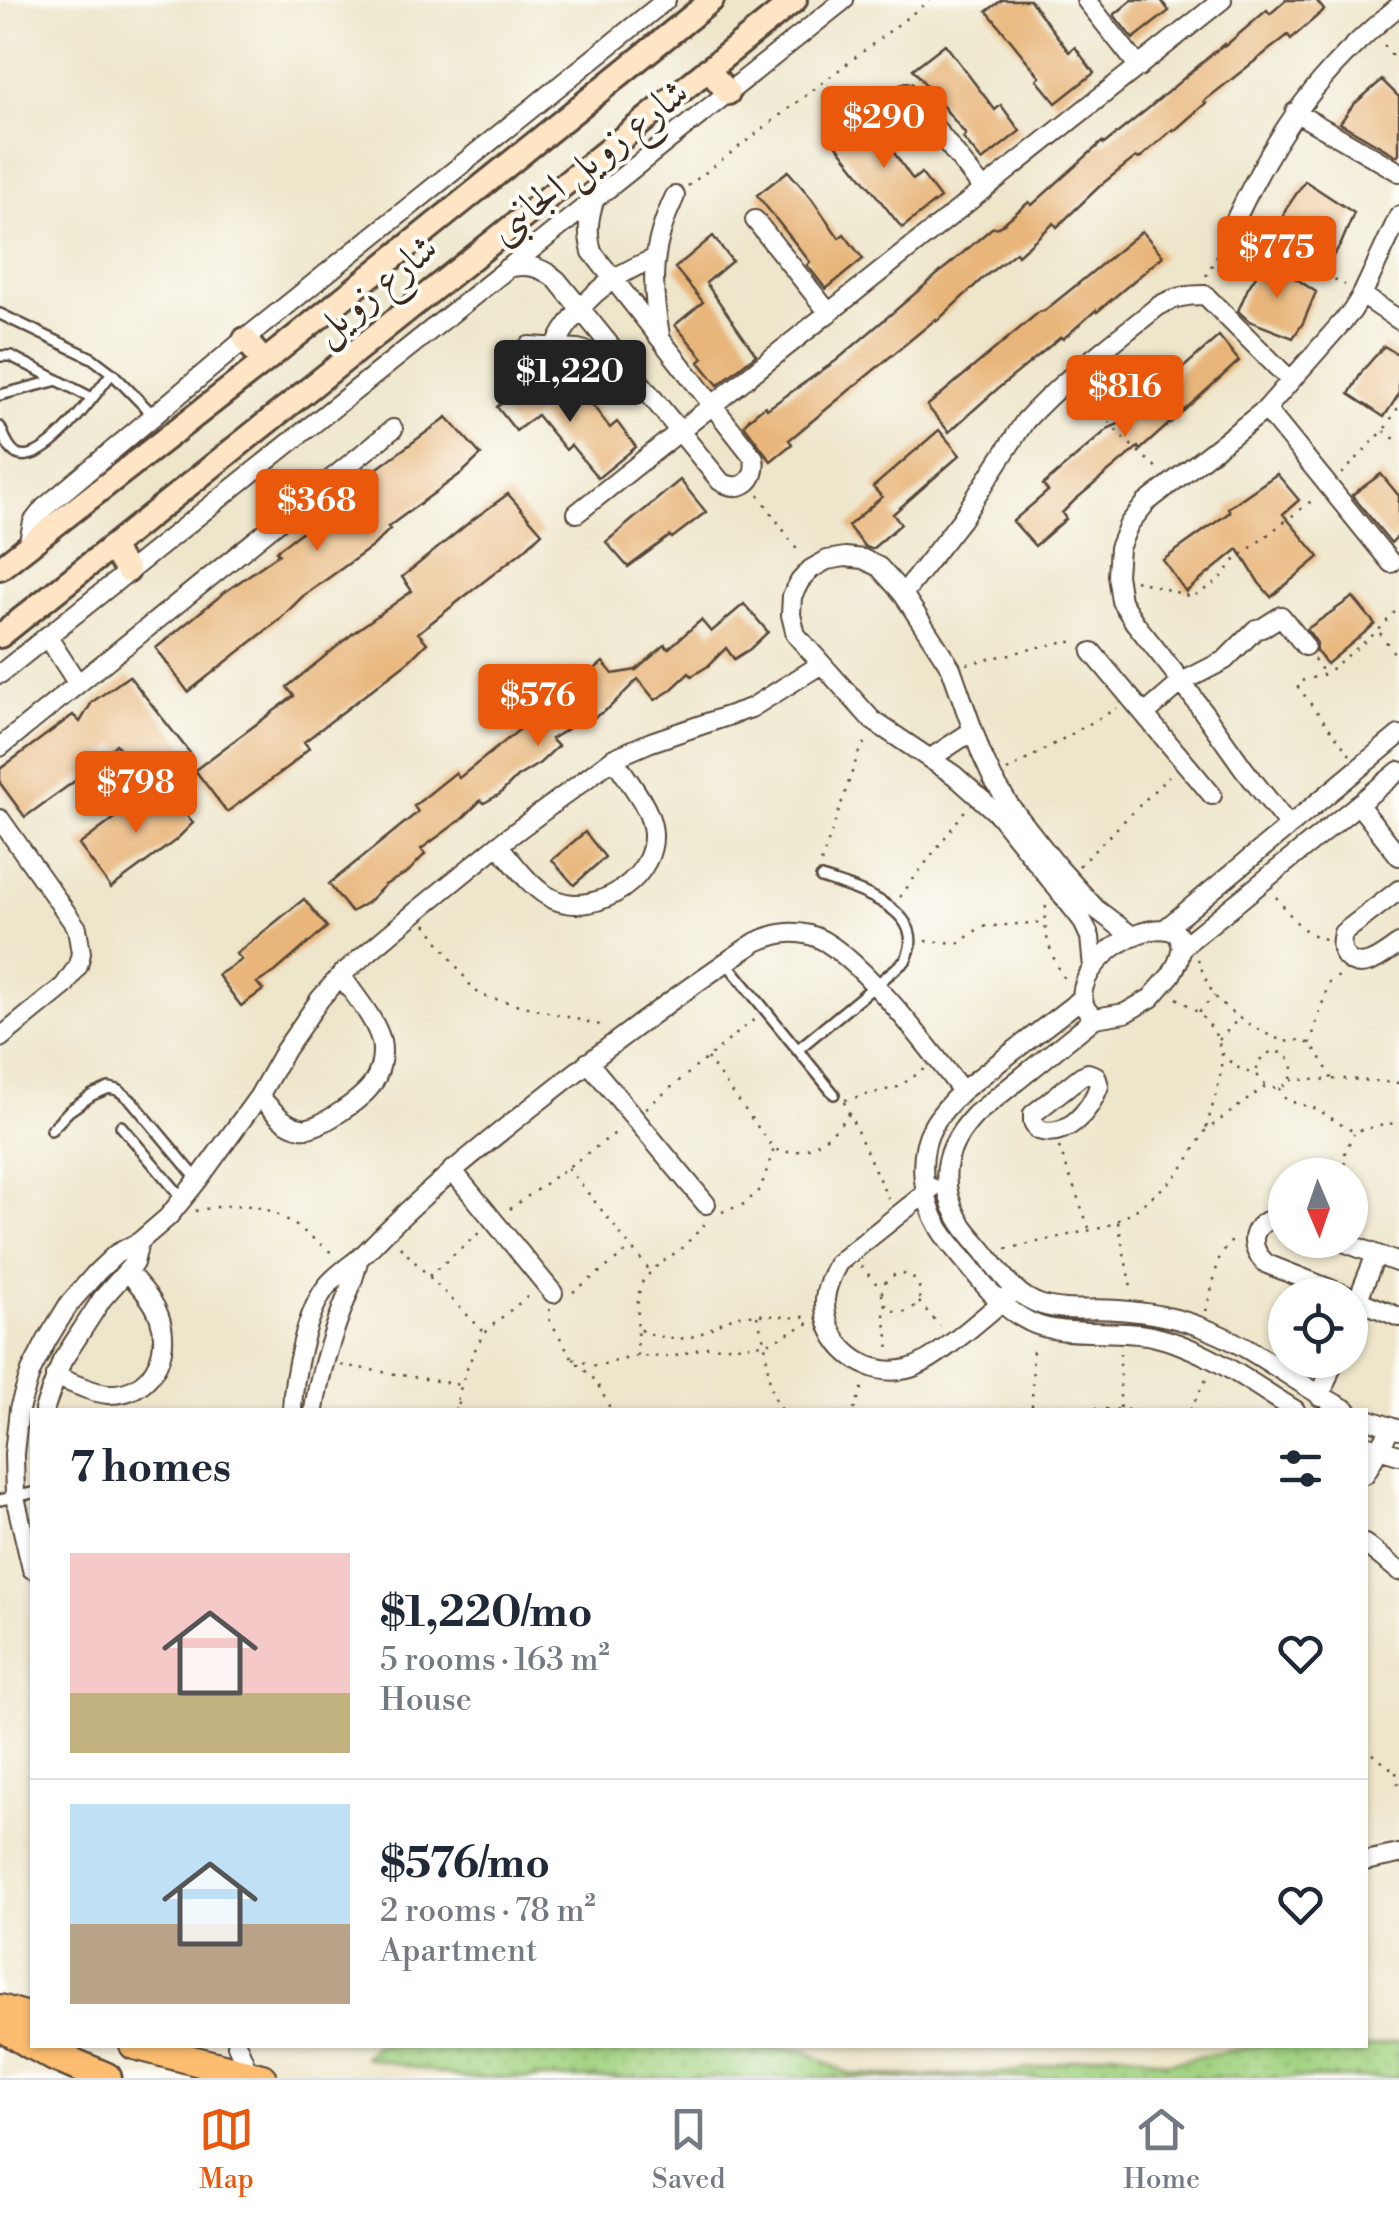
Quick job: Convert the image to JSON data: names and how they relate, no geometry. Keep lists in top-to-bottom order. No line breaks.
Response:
{"streets":{"main road":["شارع زويل"],"street":["شارع زويل الجانبى"]},"crossings":[["شارع زويل الجانبى","شارع زويل"]],"north":"bottom","page":{"price":["$290","$775","$1,220","$816","$368","$576","$798"],"heading":"7 homes","list":[{"name":"$1,220/mo","note":"5 rooms · 163 m² · House"},{"name":"$576/mo","note":"2 rooms · 78 m² · Apartment"}],"tabs":["Map","Saved","Home"]}}
